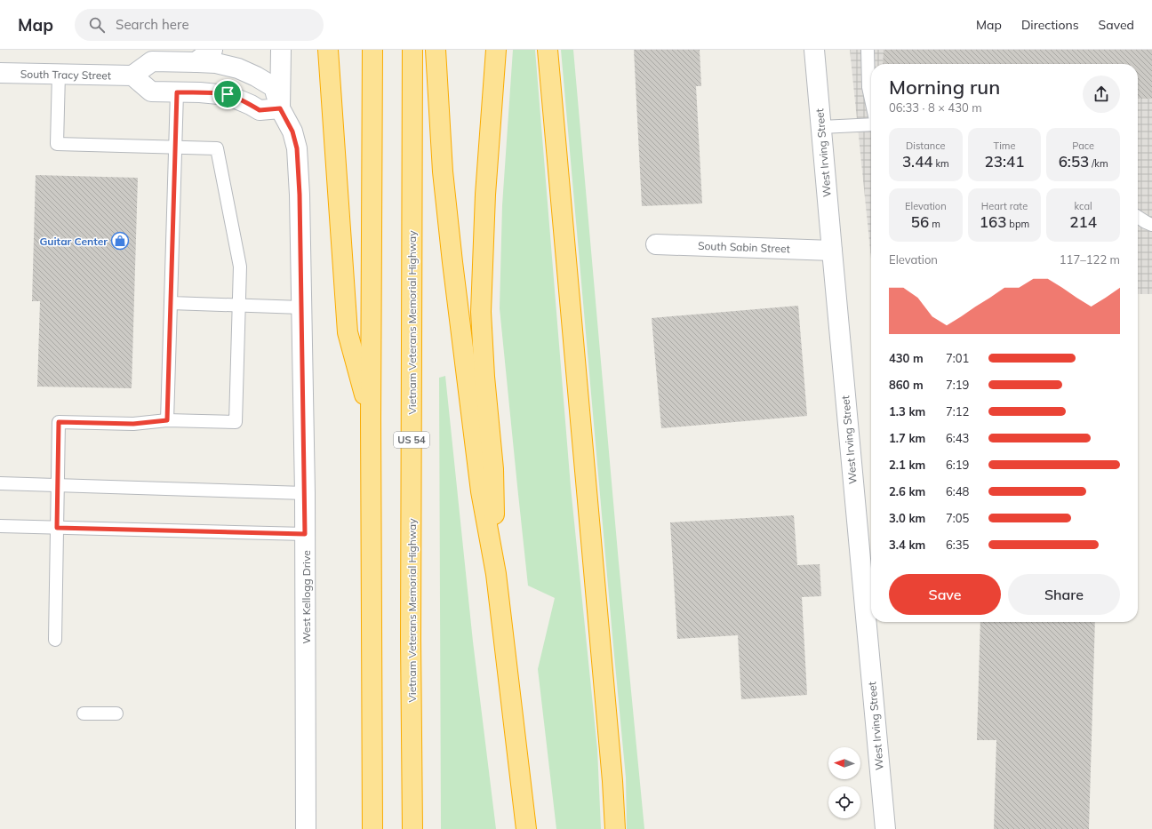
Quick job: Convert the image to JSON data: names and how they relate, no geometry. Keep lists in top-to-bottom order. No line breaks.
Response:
{"streets":{"highway":["Vietnam Veterans Memorial Highway","US 54"],"street":["South Tracy Street","West Irving Street","South Sabin Street","West Kellogg Drive"]},"crossings":[["West Irving Street","South Sabin Street"]],"places":{"shop":["Guitar Center"]},"north":"left","page":{"header":"Map","search":"Search here","nav":["Map","Directions","Saved"],"heading":["Morning run","06:33 · 8 × 430 m"],"stats":[["Distance","3.44 km"],["Time","23:41"],["Pace","6:53 /km"],["Elevation","56 m"],["Heart rate","163 bpm"],["kcal","214"]],"chart":["Elevation","117–122 m"],"list":[{"name":"430 m","note":"7:01"},{"name":"860 m","note":"7:19"},{"name":"1.3 km","note":"7:12"},{"name":"1.7 km","note":"6:43"},{"name":"2.1 km","note":"6:19"},{"name":"2.6 km","note":"6:48"},{"name":"3.0 km","note":"7:05"},{"name":"3.4 km","note":"6:35"}],"buttons":["Save","Share"]}}
